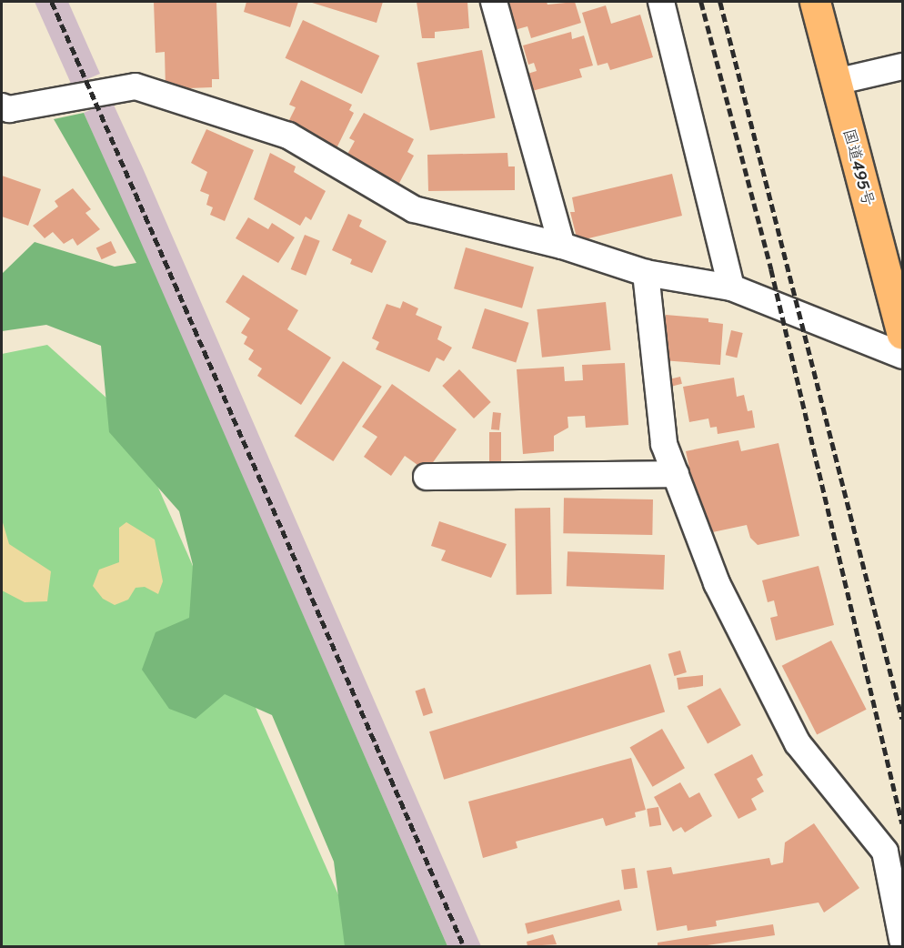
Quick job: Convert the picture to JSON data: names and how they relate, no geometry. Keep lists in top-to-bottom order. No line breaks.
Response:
{"streets":{"highway":["国道495号"]}}
